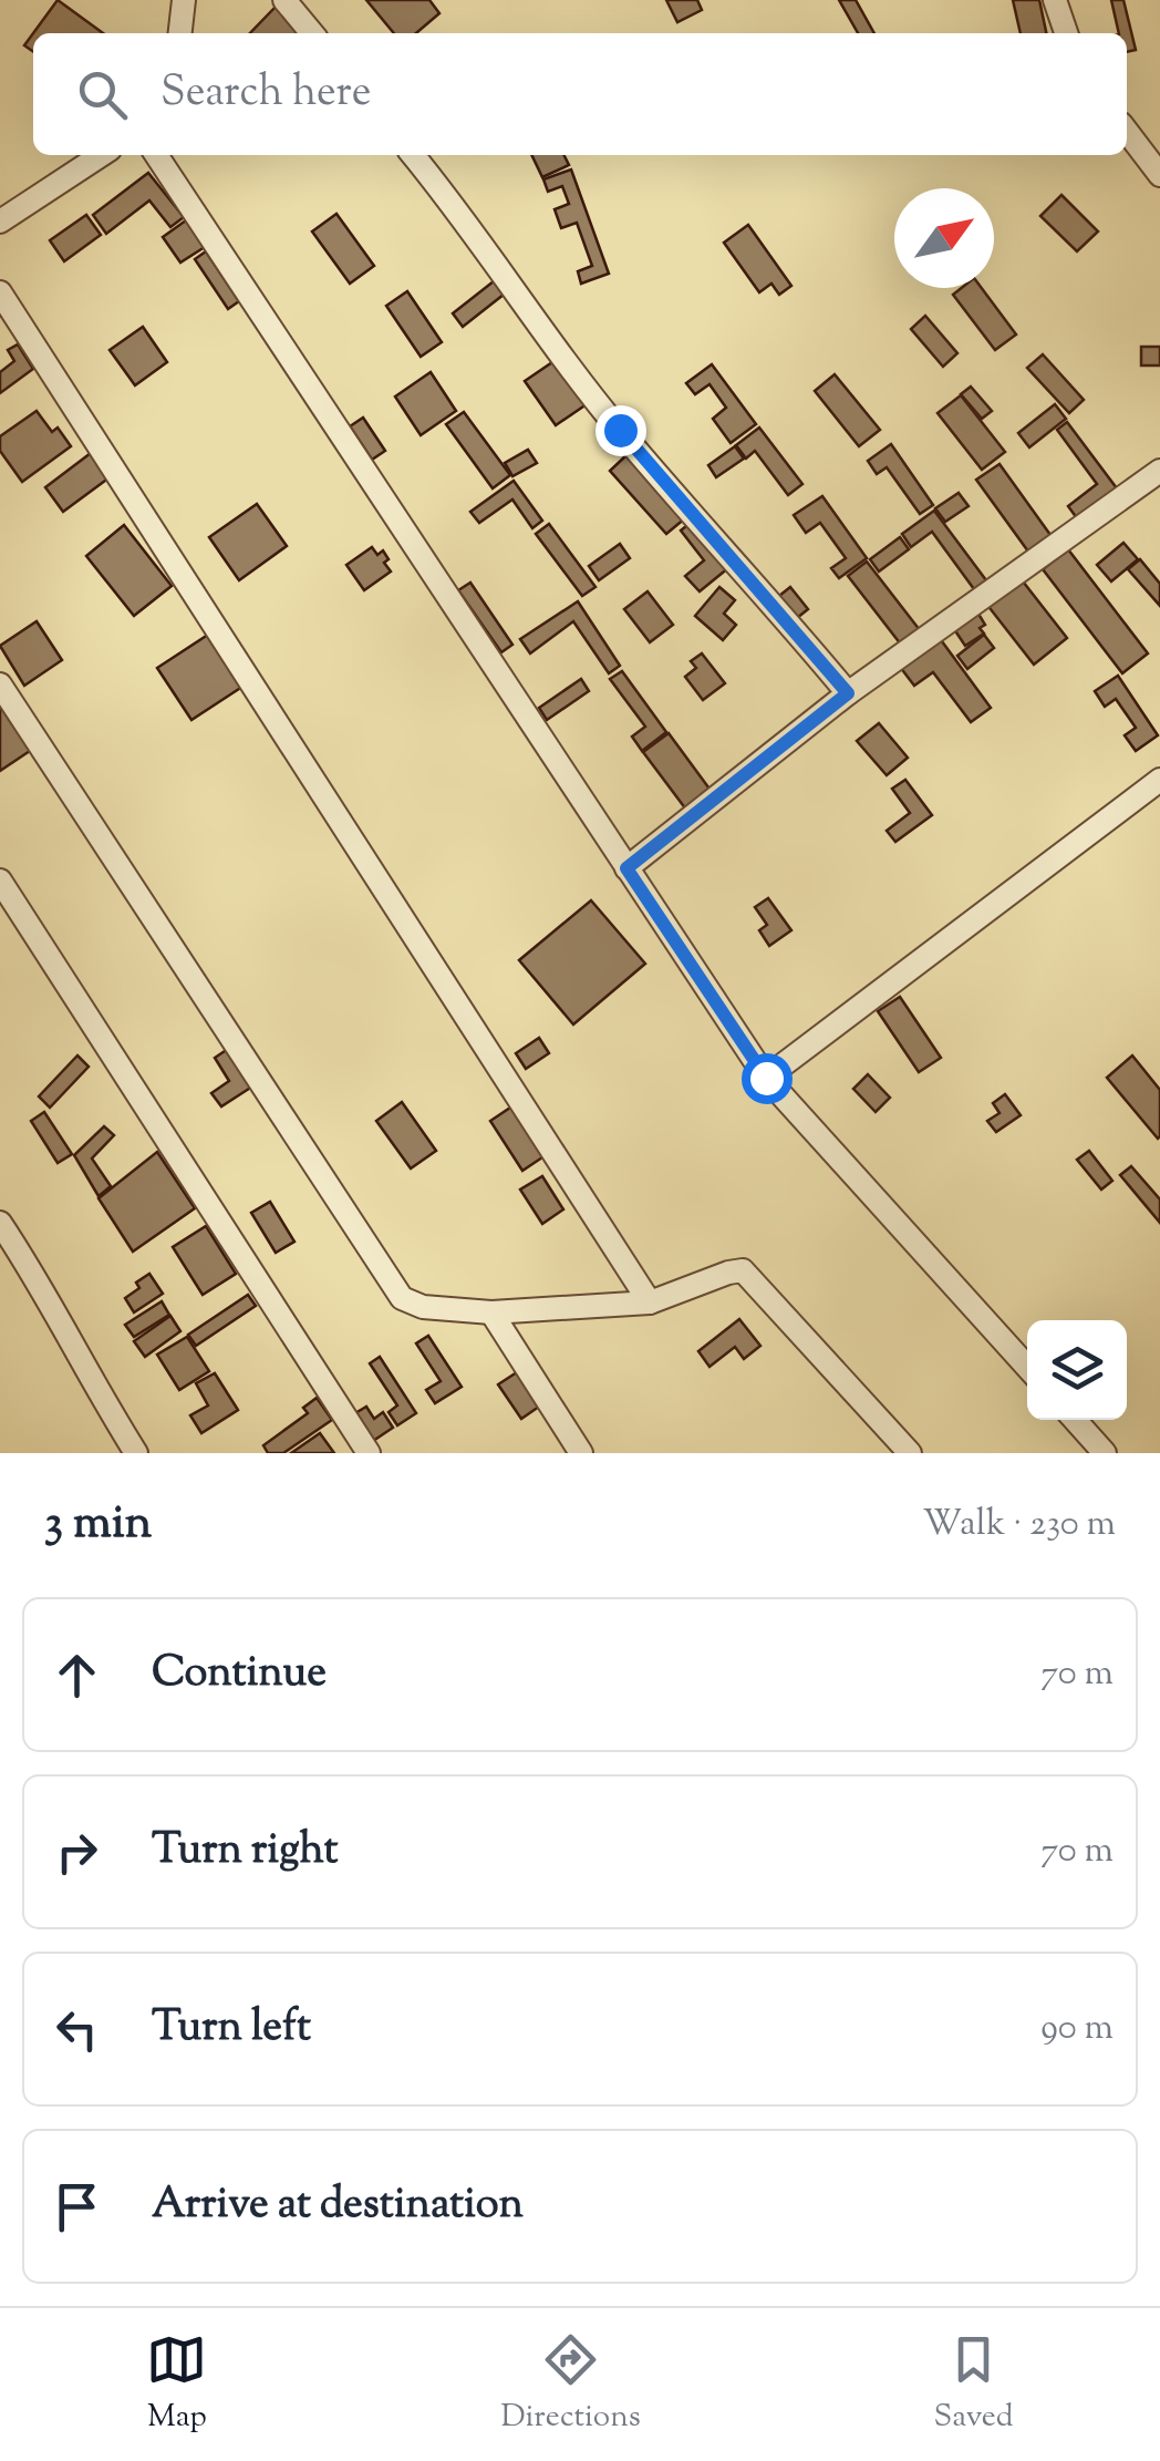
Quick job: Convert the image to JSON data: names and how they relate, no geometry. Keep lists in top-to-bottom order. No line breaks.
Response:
{"north":"top right","page":{"search":"Search here","heading":["3 min","Walk · 230 m"],"list":[["Continue","70 m"],["Turn right","70 m"],["Turn left","90 m"],"Arrive at destination"],"nav":["Map","Directions","Saved"]}}
